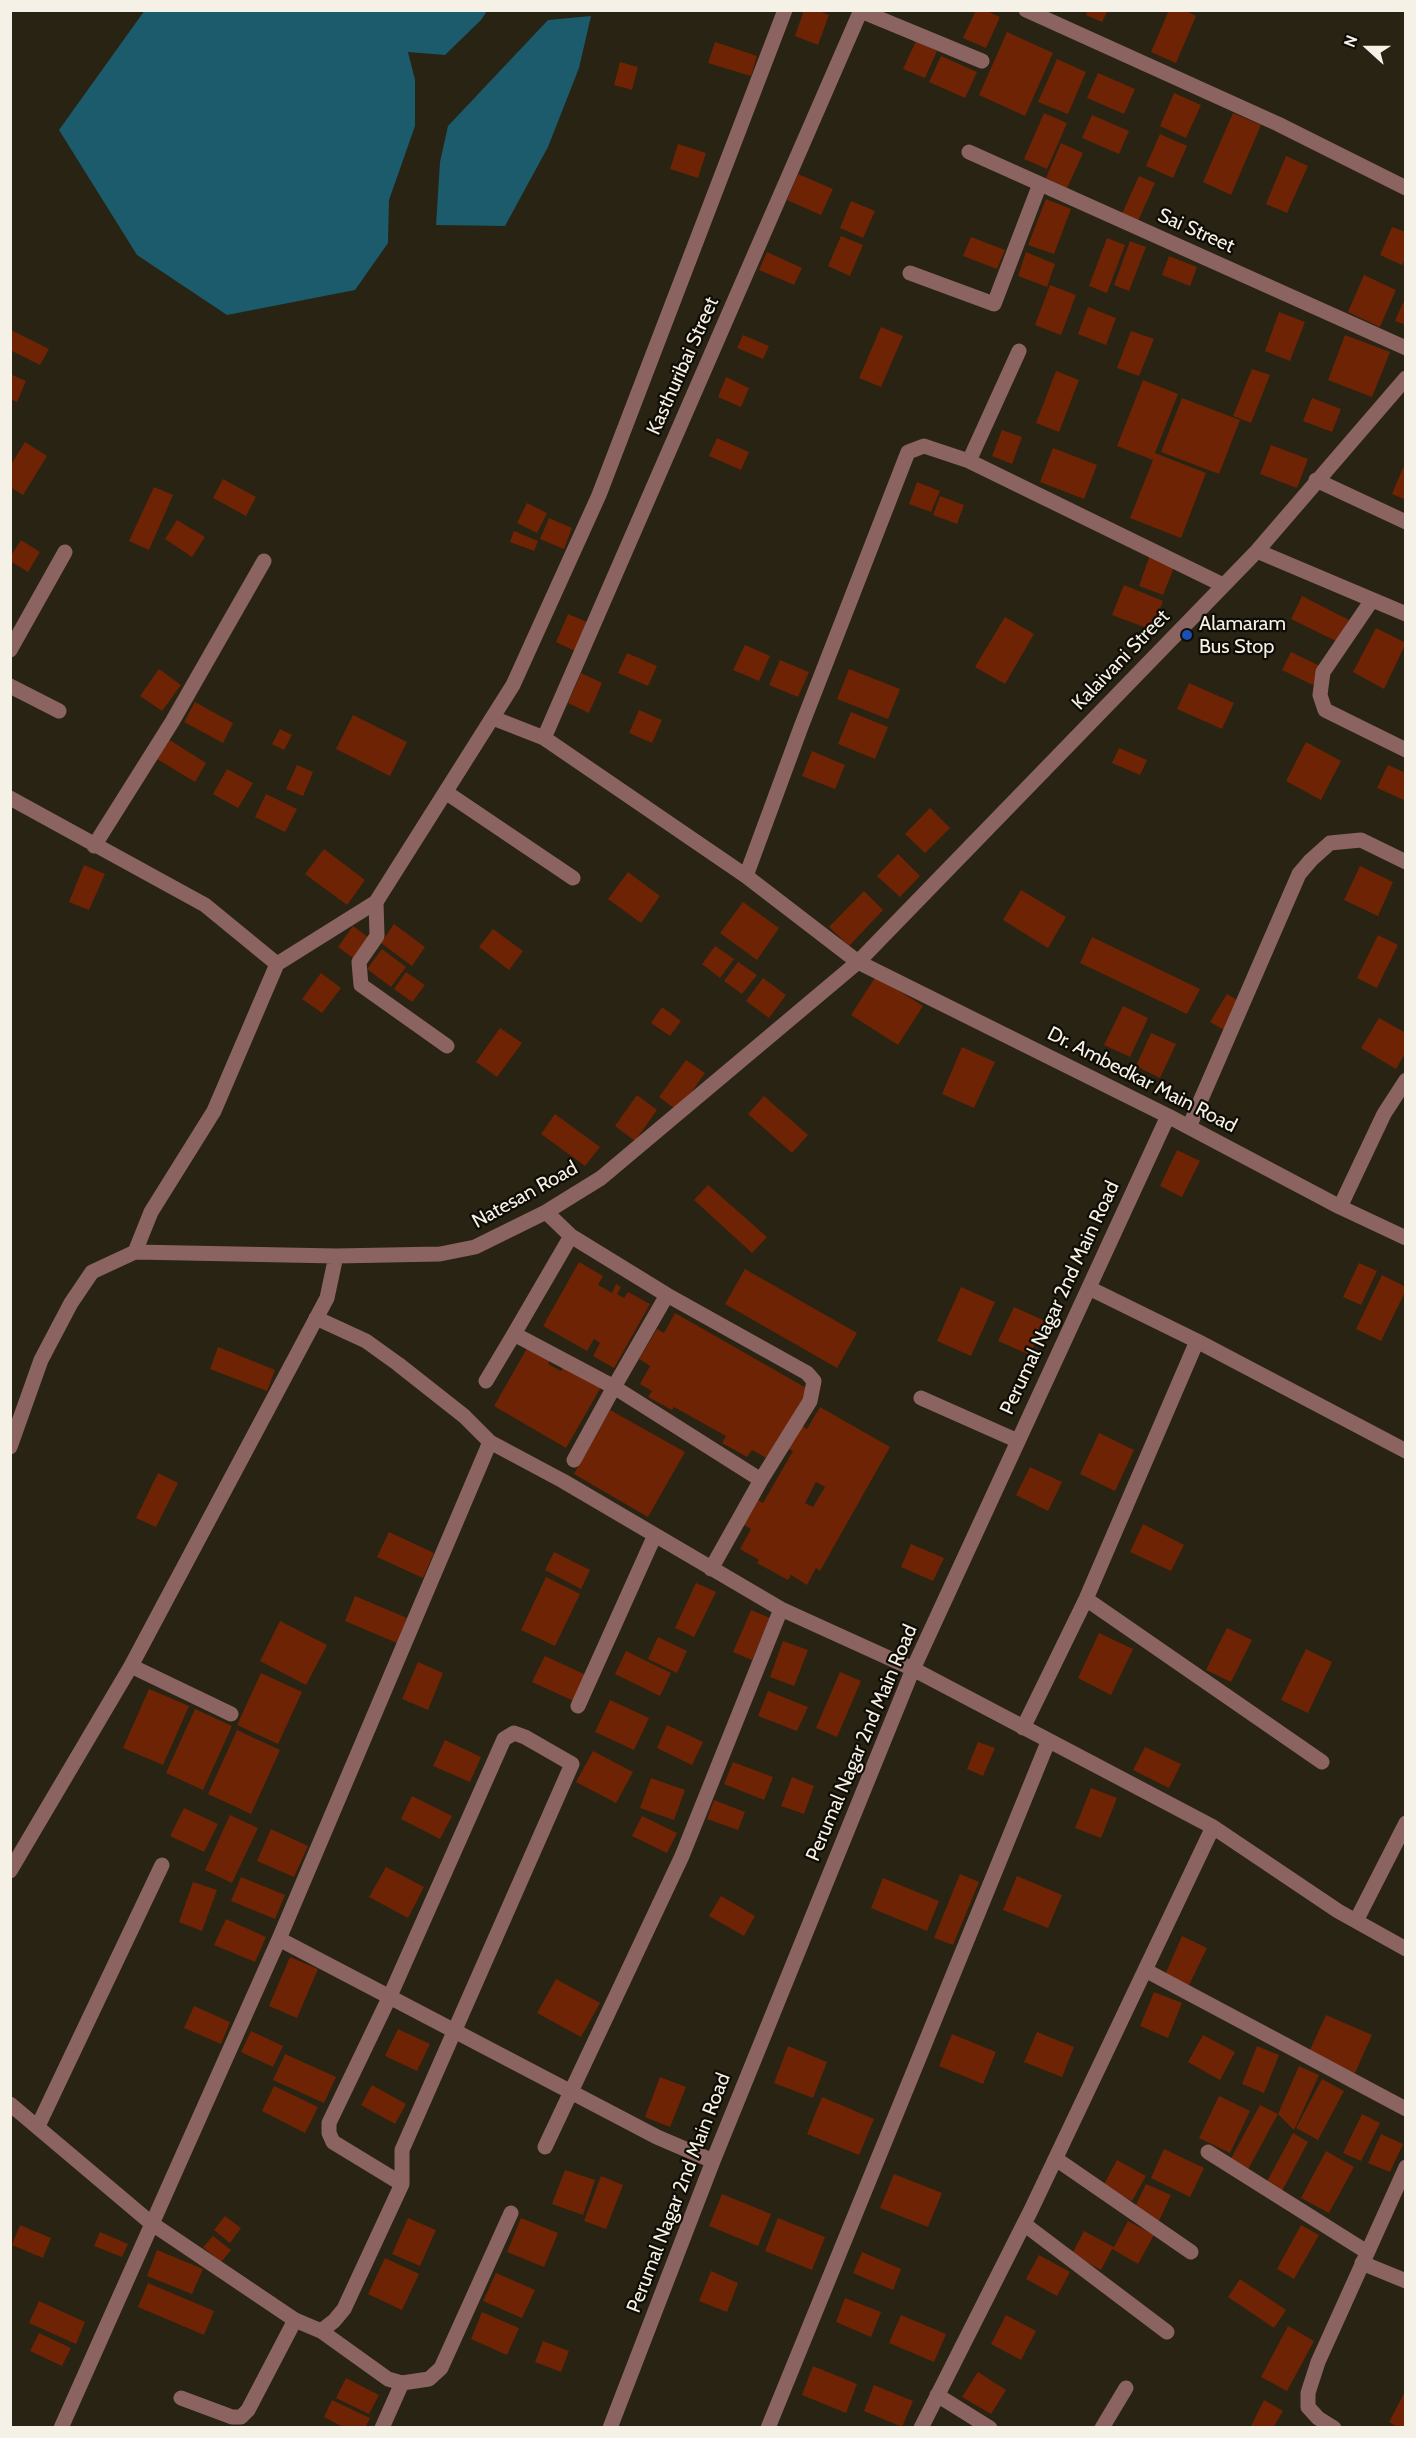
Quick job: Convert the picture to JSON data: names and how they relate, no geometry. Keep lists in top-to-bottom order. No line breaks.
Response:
{"streets":{"street":["Sai Street","Kasthuribai Street","Kalaivani Street","Dr. Ambedkar Main Road","Natesan Road","Perumal Nagar 2nd Main Road"]},"crossings":[["Kasthuribai Street","Dr. Ambedkar Main Road"],["Kalaivani Street","Dr. Ambedkar Main Road"],["Kalaivani Street","Natesan Road"],["Dr. Ambedkar Main Road","Natesan Road"],["Dr. Ambedkar Main Road","Perumal Nagar 2nd Main Road"]],"places":["Alamaram Bus Stop"],"north":"left"}
